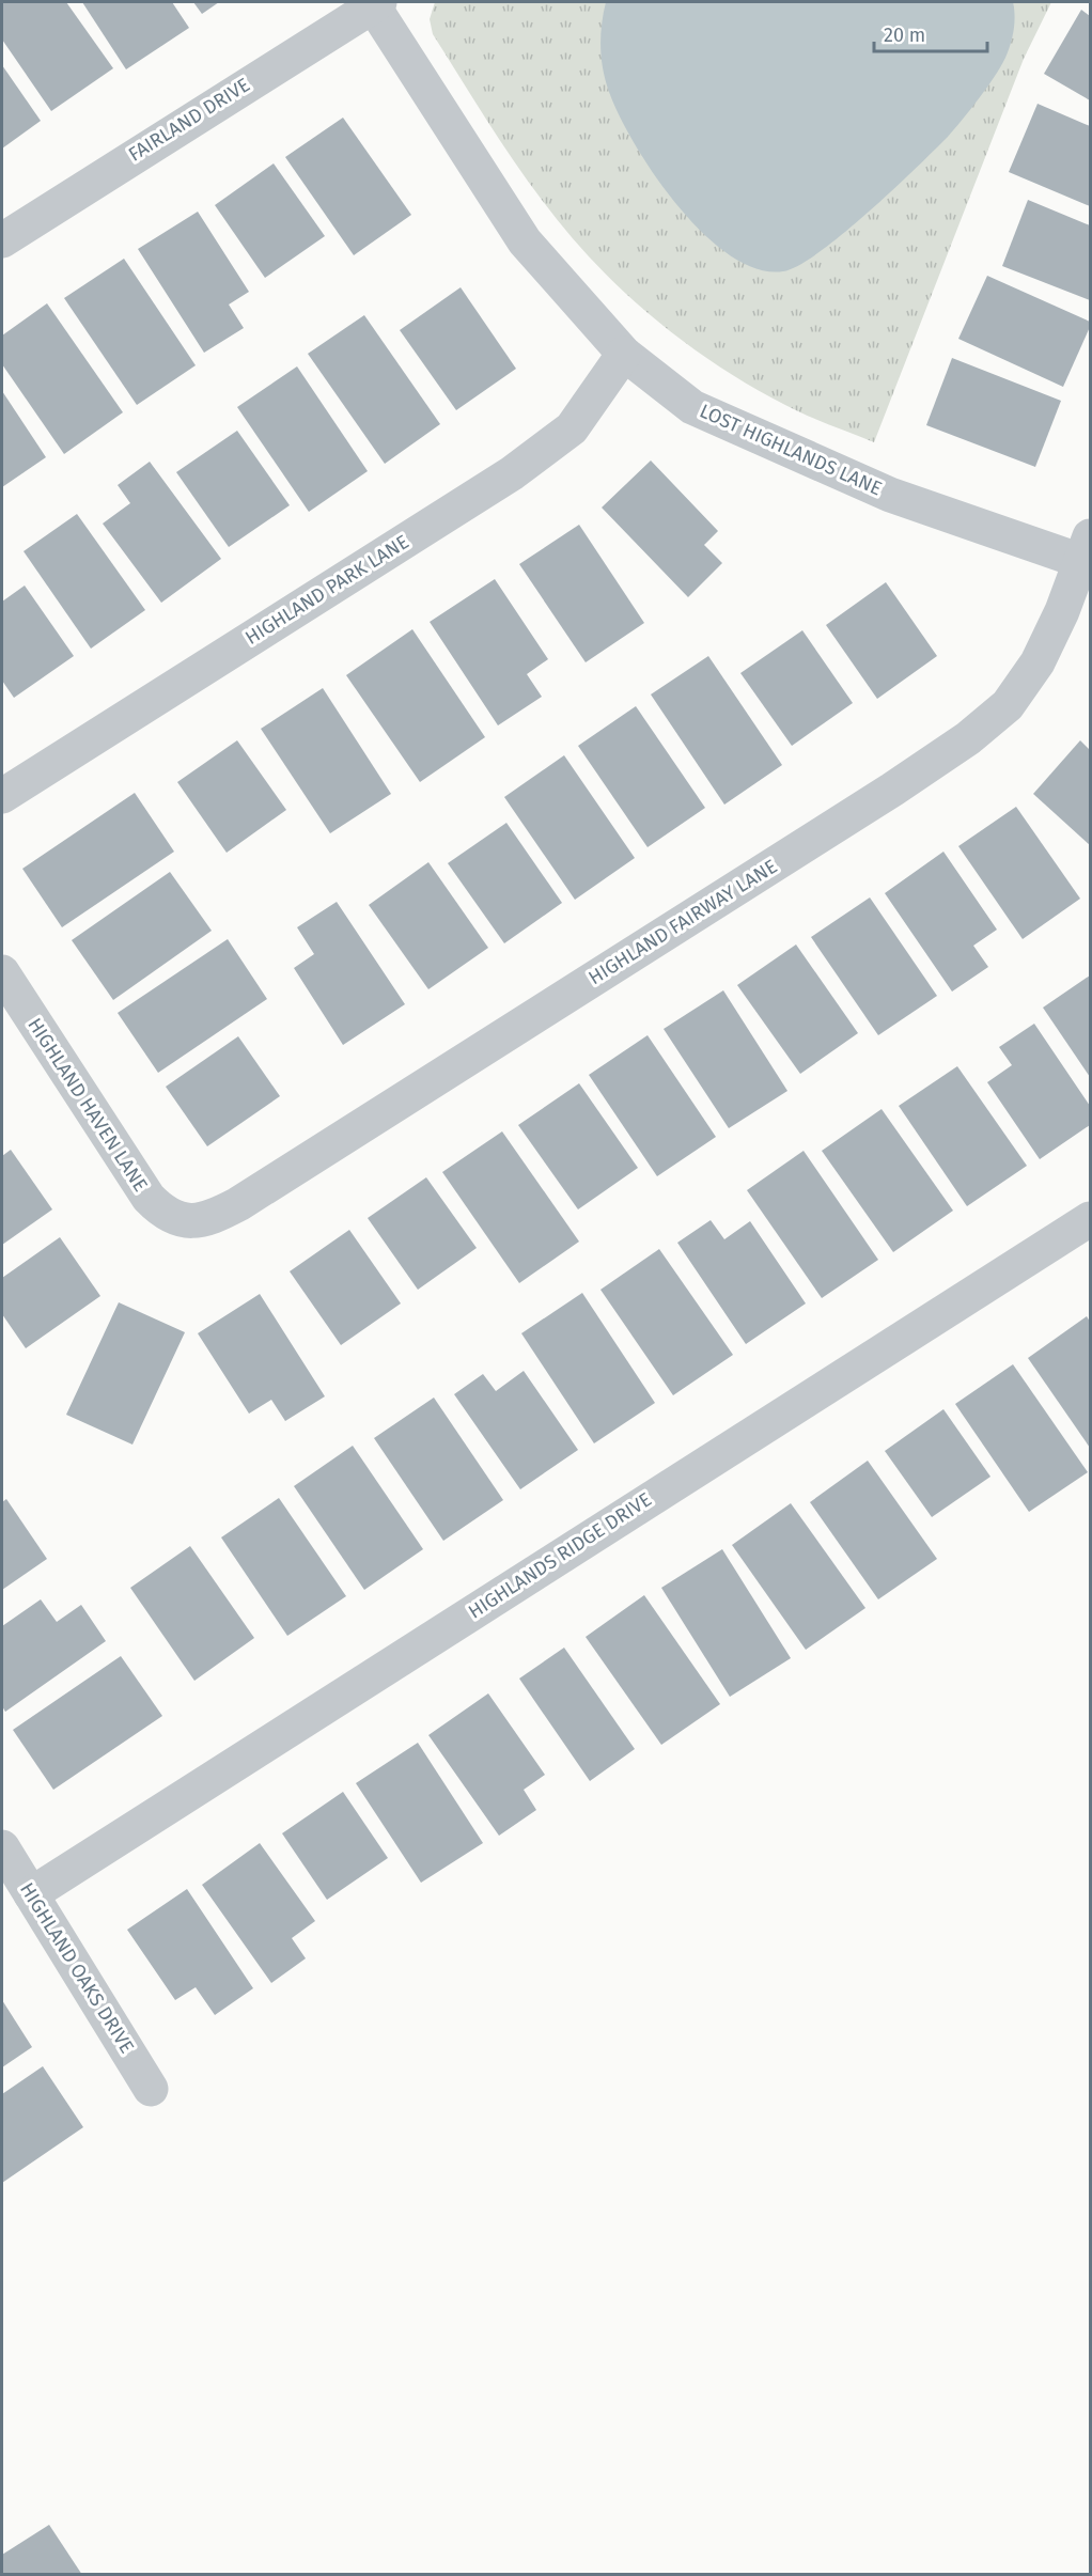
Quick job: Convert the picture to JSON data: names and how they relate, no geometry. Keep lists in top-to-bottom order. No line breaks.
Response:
{"streets":{"street":["FAIRLAND DRIVE","LOST HIGHLANDS LANE","HIGHLAND PARK LANE","HIGHLAND FAIRWAY LANE","HIGHLAND HAVEN LANE","HIGHLANDS RIDGE DRIVE","HIGHLAND OAKS DRIVE"]},"crossings":[["FAIRLAND DRIVE","LOST HIGHLANDS LANE"],["LOST HIGHLANDS LANE","HIGHLAND PARK LANE"],["LOST HIGHLANDS LANE","HIGHLAND FAIRWAY LANE"],["HIGHLAND FAIRWAY LANE","HIGHLAND HAVEN LANE"],["HIGHLANDS RIDGE DRIVE","HIGHLAND OAKS DRIVE"]],"scale_bar":"20 m"}
